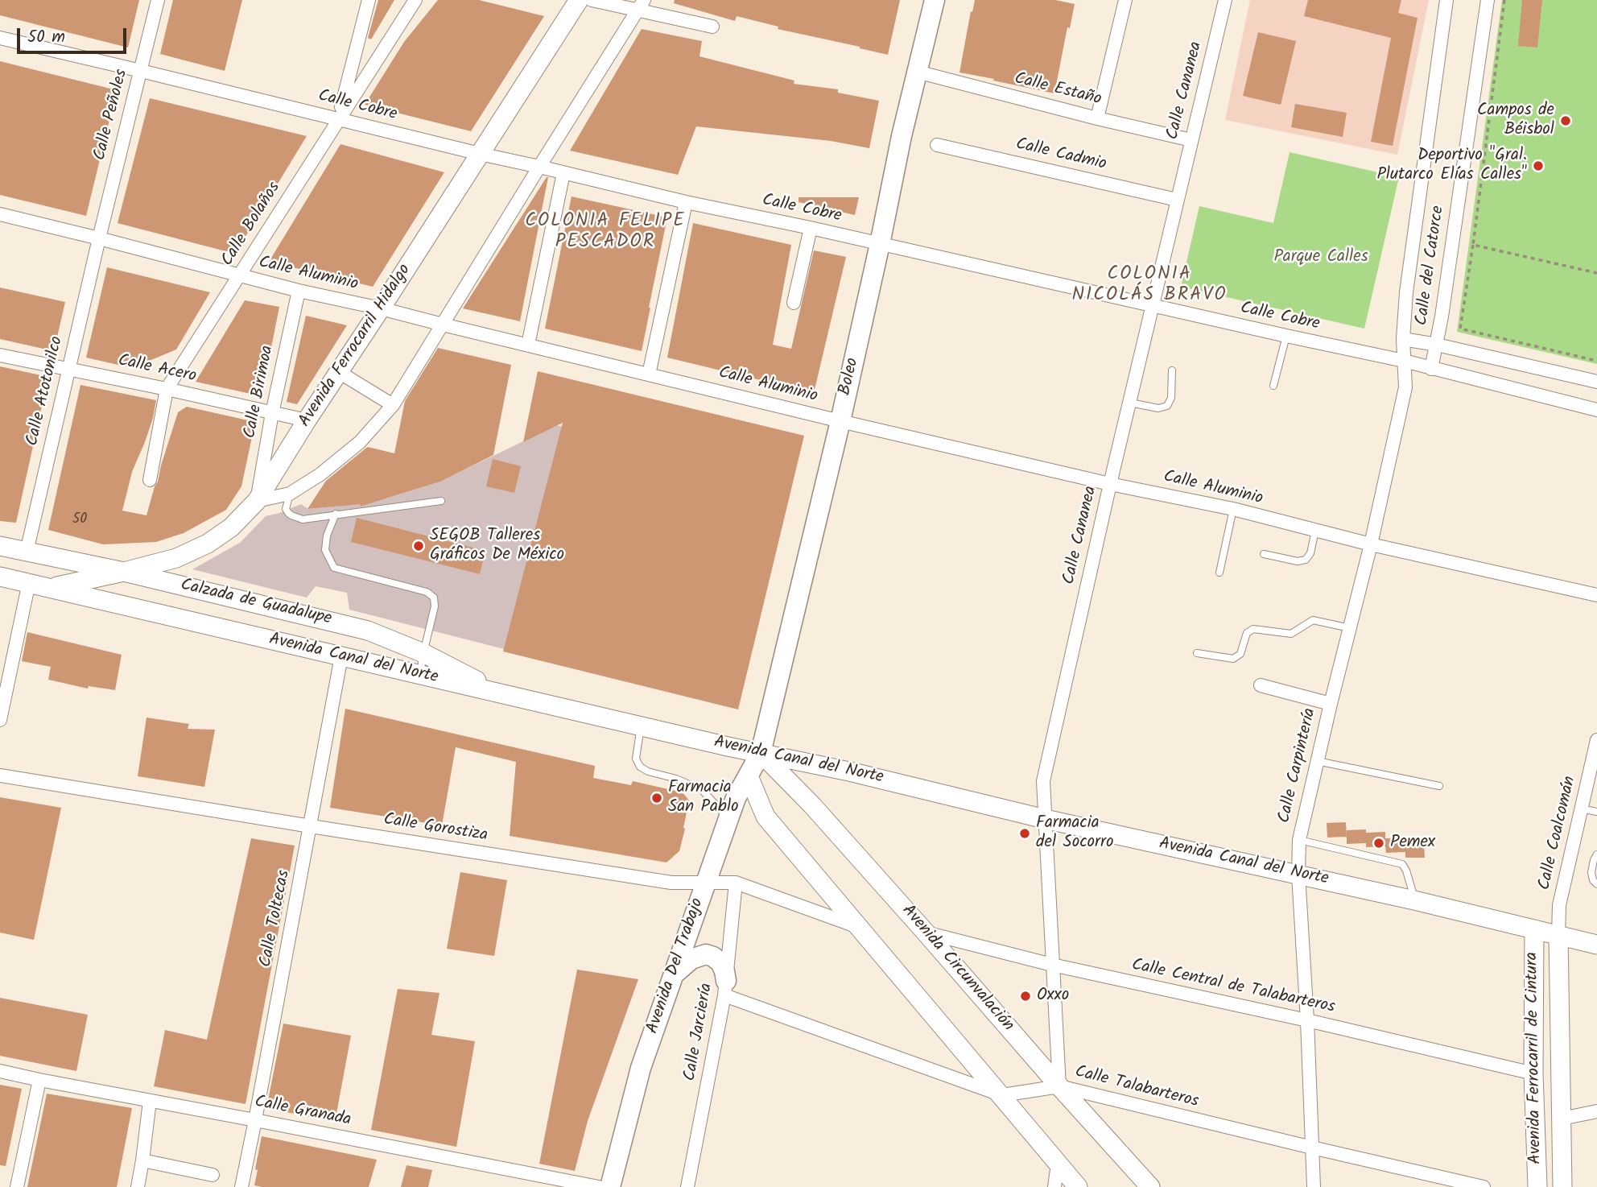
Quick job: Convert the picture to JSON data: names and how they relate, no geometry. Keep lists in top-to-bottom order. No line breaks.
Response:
{"streets":{"main road":["Avenida Ferrocarril Hidalgo","Boleo","Calzada de Guadalupe","Avenida Canal del Norte","Avenida Del Trabajo","Avenida Circunvalación","Avenida Ferrocarril de Cintura"],"street":["Calle Estaño","Calle Cananea","Calle Cobre","Calle Peñoles","Calle Cadmio","Calle Bolaños","Calle del Catorce","Calle Aluminio","Calle Acero","Calle Atotonilco","Calle Birimoa","Calle Carpintería","Calle Gorostiza","Calle Coalcomán","Calle Toltecas","Calle Central de Talabarteros","Calle Jarciería","Calle Talabarteros","Calle Granada"]},"crossings":[["Calle Estaño","Calle Cananea"],["Calle Estaño","Boleo"],["Calle Cananea","Calle Cobre"],["Calle Cananea","Calle Cadmio"],["Calle Cananea","Calle Aluminio"],["Calle Cananea","Avenida Canal del Norte"],["Calle Cananea","Avenida Circunvalación"],["Calle Cananea","Calle Central de Talabarteros"],["Calle Cananea","Calle Talabarteros"],["Calle Cobre","Calle Peñoles"],["Calle Cobre","Calle Bolaños"],["Calle Cobre","Calle del Catorce"],["Calle Cobre","Avenida Ferrocarril Hidalgo"],["Calle Cobre","Boleo"],["Calle Cobre","Calle Carpintería"],["Calle Peñoles","Calle Aluminio"],["Calle Peñoles","Calle Atotonilco"],["Calle Bolaños","Calle Aluminio"],["Calle Bolaños","Calle Acero"],["Calle del Catorce","Calle Carpintería"],["Calle Aluminio","Avenida Ferrocarril Hidalgo"],["Calle Aluminio","Boleo"],["Calle Aluminio","Calle Atotonilco"],["Calle Aluminio","Calle Birimoa"],["Calle Aluminio","Calle Carpintería"],["Avenida Ferrocarril Hidalgo","Calle Acero"],["Avenida Ferrocarril Hidalgo","Calle Birimoa"],["Avenida Ferrocarril Hidalgo","Calzada de Guadalupe"],["Avenida Ferrocarril Hidalgo","Avenida Canal del Norte"],["Calle Acero","Calle Atotonilco"],["Calle Acero","Calle Birimoa"],["Boleo","Avenida Canal del Norte"],["Boleo","Avenida Del Trabajo"],["Boleo","Avenida Circunvalación"],["Calle Atotonilco","Calzada de Guadalupe"],["Calzada de Guadalupe","Avenida Canal del Norte"],["Avenida Canal del Norte","Calle Carpintería"],["Avenida Canal del Norte","Calle Coalcomán"],["Avenida Canal del Norte","Calle Toltecas"],["Avenida Canal del Norte","Avenida Del Trabajo"],["Avenida Canal del Norte","Avenida Circunvalación"],["Avenida Canal del Norte","Avenida Ferrocarril de Cintura"],["Calle Carpintería","Calle Central de Talabarteros"],["Calle Carpintería","Calle Talabarteros"],["Calle Gorostiza","Calle Toltecas"],["Calle Gorostiza","Avenida Del Trabajo"],["Calle Gorostiza","Calle Jarciería"],["Calle Coalcomán","Avenida Ferrocarril de Cintura"],["Calle Toltecas","Calle Granada"],["Avenida Del Trabajo","Avenida Circunvalación"],["Avenida Circunvalación","Calle Central de Talabarteros"],["Avenida Circunvalación","Calle Talabarteros"],["Calle Central de Talabarteros","Avenida Ferrocarril de Cintura"],["Calle Jarciería","Calle Talabarteros"]],"districts":["COLONIA FELIPE PESCADOR","COLONIA NICOLÁS BRAVO"],"parks":["Parque Calles"],"places":["Campos de Béisbol","Deportivo \"Gral. Plutarco Elías Calles\"","SEGOB Talleres Gráficos De México","Farmacia San Pablo","Farmacia del Socorro","Pemex","Oxxo"],"house_numbers":["50"],"scale_bar":"50 m"}
